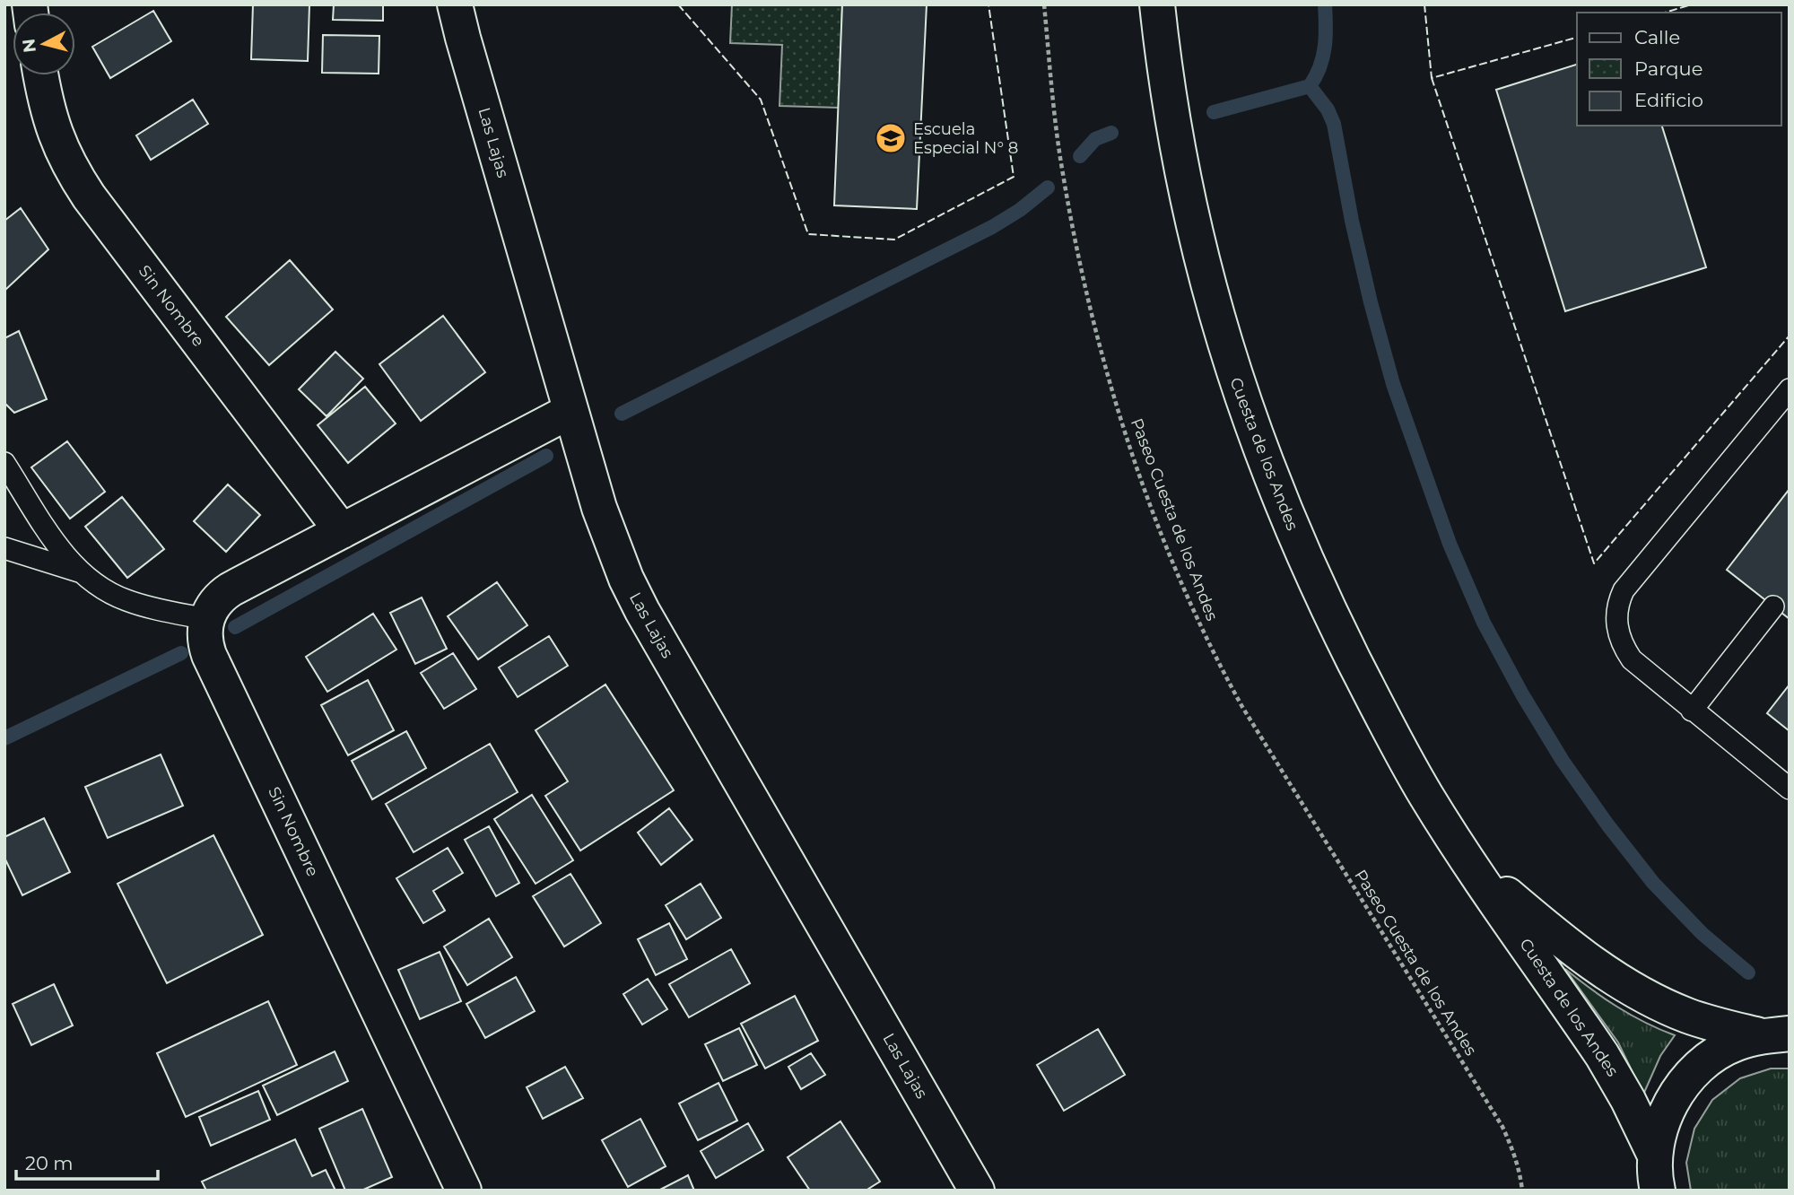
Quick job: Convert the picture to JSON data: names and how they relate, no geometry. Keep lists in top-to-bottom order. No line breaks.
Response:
{"streets":{"street":["Las Lajas","Sin Nombre","Cuesta de los Andes"],"path":["Paseo Cuesta de los Andes"]},"places":{"school or university":["Escuela Especial N° 8"]},"legend":["Calle","Parque","Edificio"],"scale_bar":"20 m","north":"left"}
